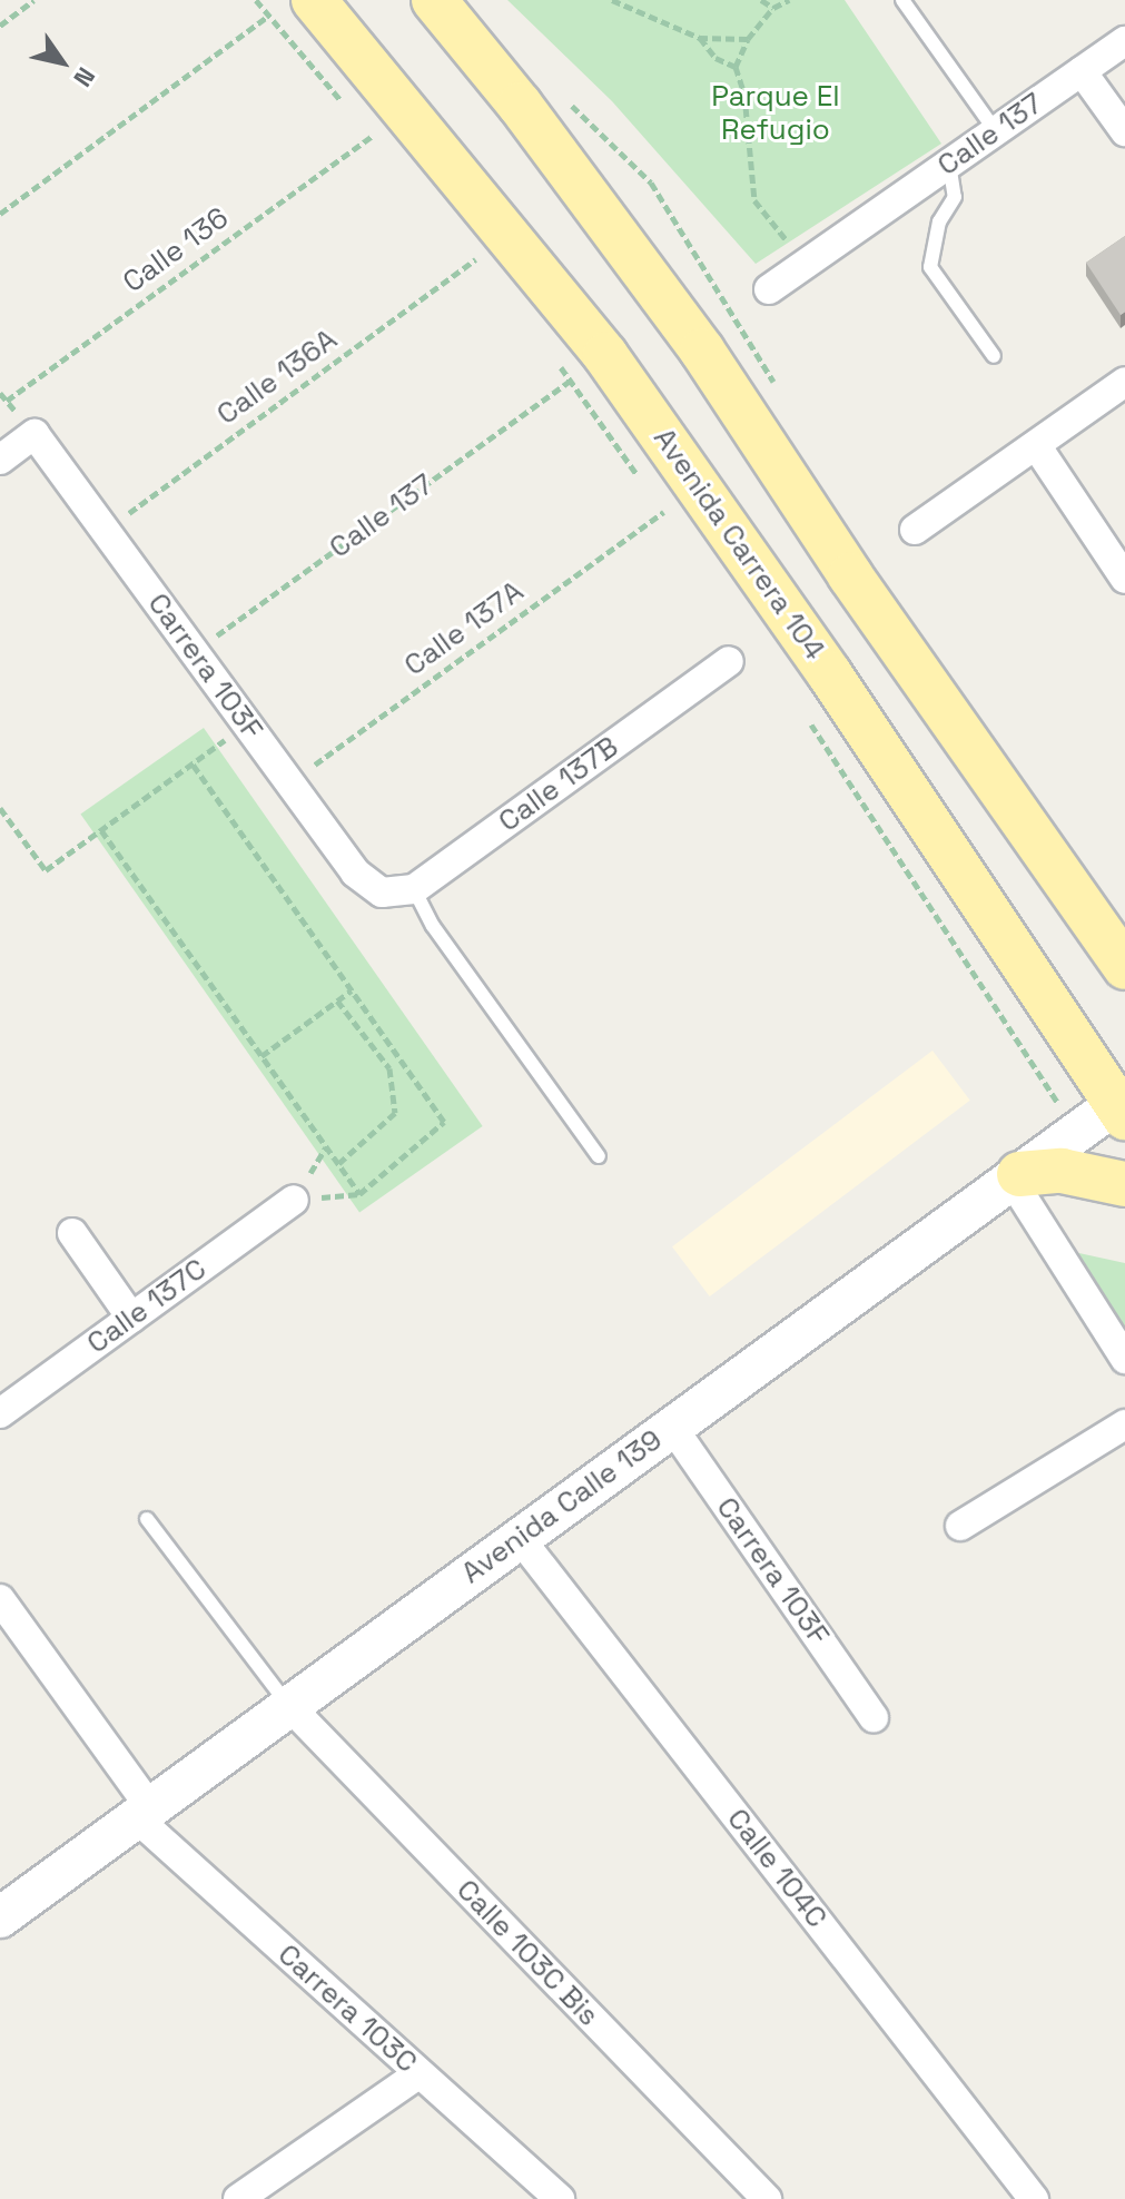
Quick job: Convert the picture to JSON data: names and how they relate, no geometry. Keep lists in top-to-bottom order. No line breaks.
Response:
{"streets":{"main road":["Avenida Carrera 104","Avenida Calle 139"],"street":["Calle 137","Carrera 103F","Calle 137B","Calle 137C","Calle 104C","Calle 103C Bis","Carrera 103C"],"path":["Calle 136","Calle 136A","Calle 137A"]},"crossings":[["Calle 137","Carrera 103F"],["Calle 136A","Carrera 103F"],["Avenida Carrera 104","Avenida Calle 139"],["Calle 137A","Carrera 103F"],["Carrera 103F","Calle 137B"],["Carrera 103F","Avenida Calle 139"],["Avenida Calle 139","Calle 104C"],["Avenida Calle 139","Calle 103C Bis"],["Avenida Calle 139","Carrera 103C"]],"parks":["Parque El Refugio"],"north":"bottom right"}
